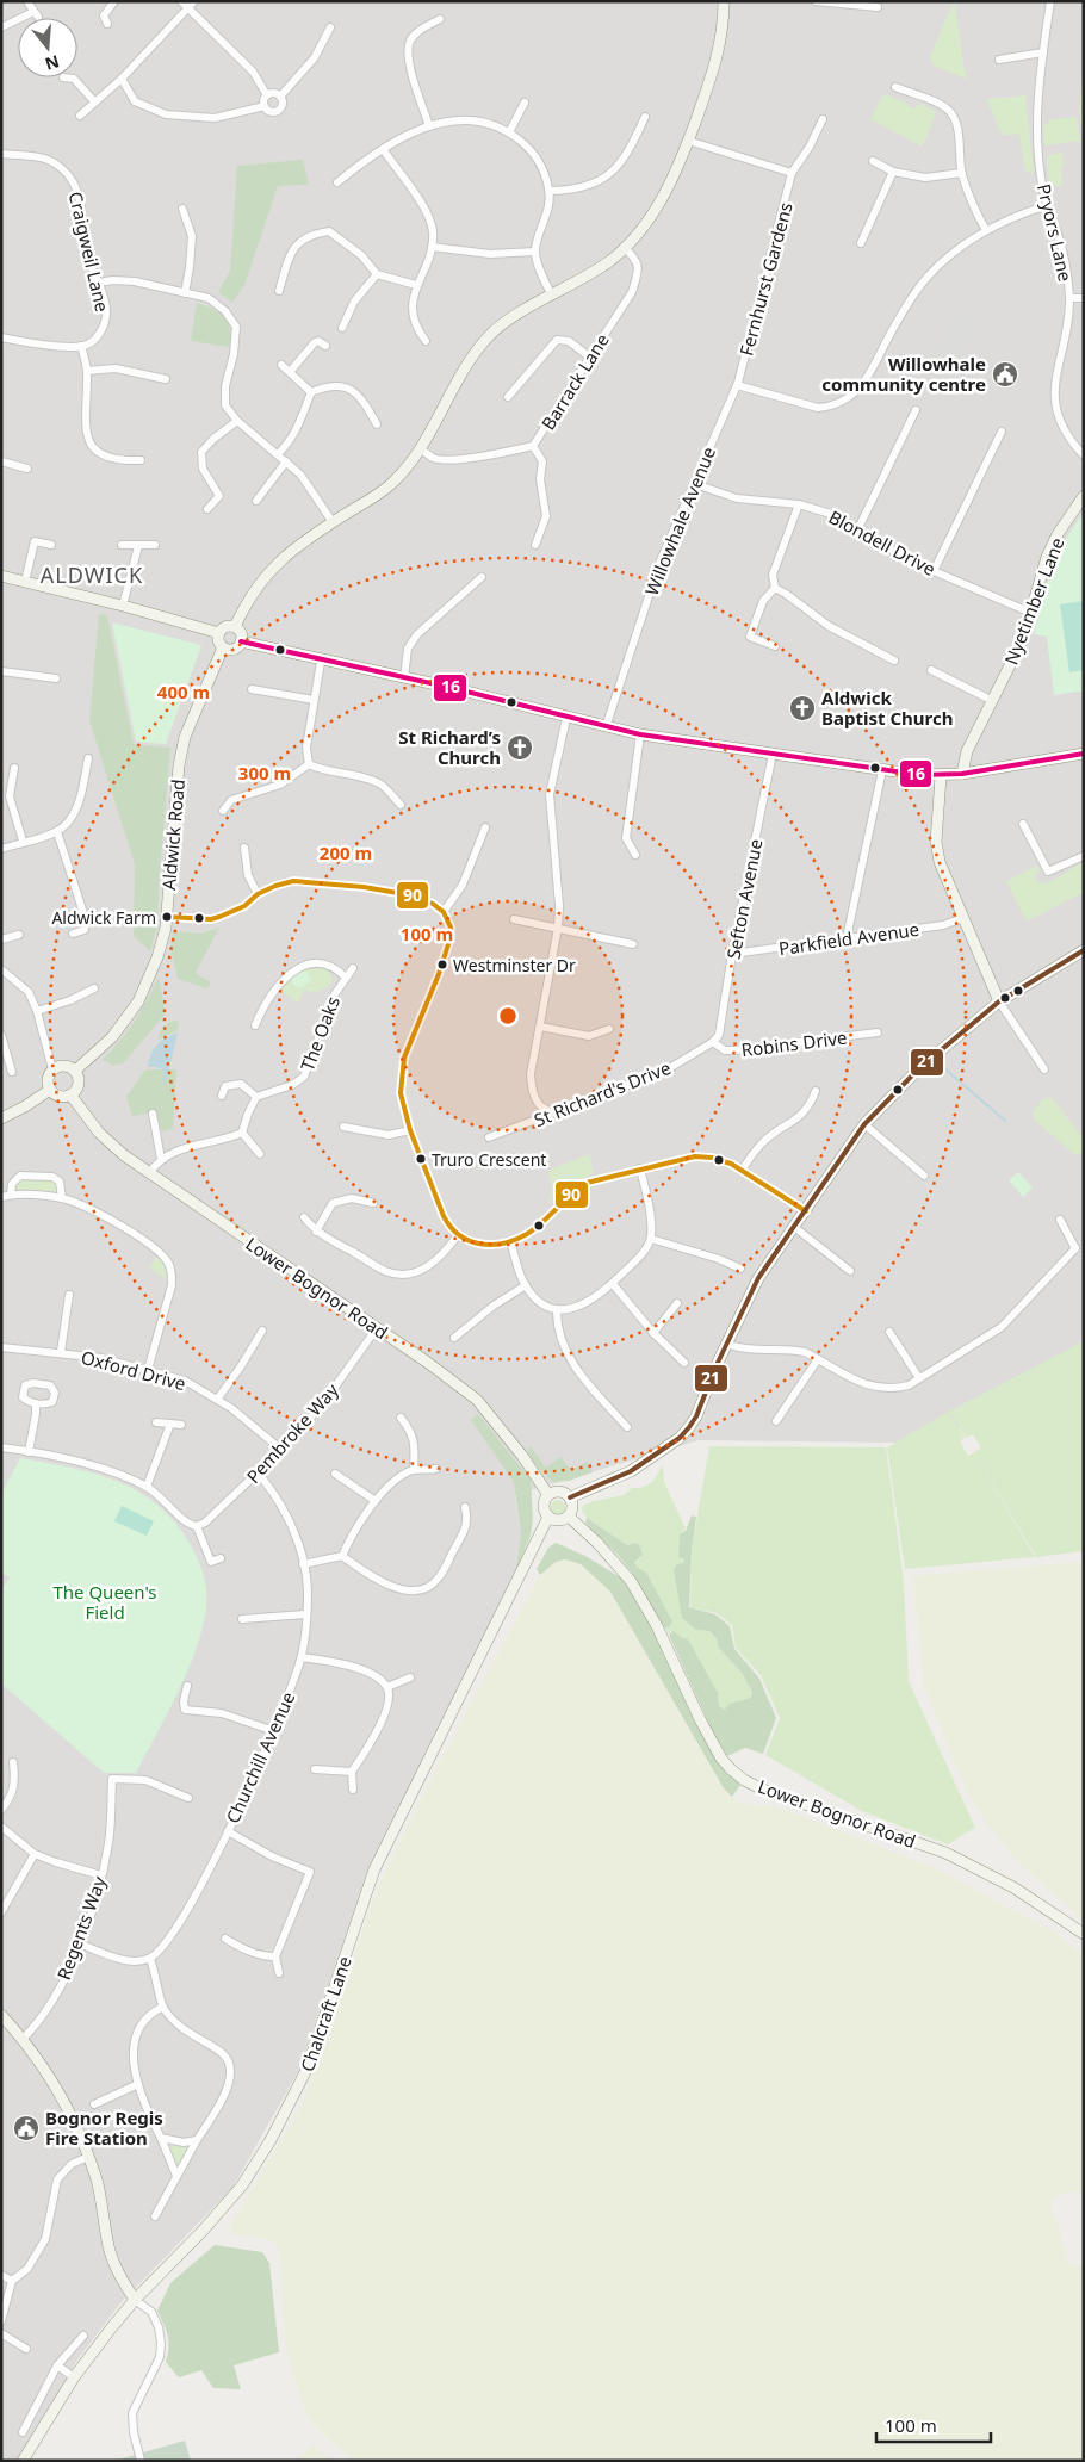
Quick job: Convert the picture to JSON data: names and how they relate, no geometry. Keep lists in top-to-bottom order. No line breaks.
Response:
{"streets":{"street":["Pryors Lane","Craigweil Lane","Fernhurst Gardens","Barrack Lane","Willowhale Avenue","Blondell Drive","Nyetimber Lane","Aldwick Road","Sefton Avenue","Parkfield Avenue","The Oaks","Robins Drive","St Richard's Drive","Lower Bognor Road","Oxford Drive","Pembroke Way","Churchill Avenue","Regents Way","Chalcraft Lane"]},"crossings":[["Fernhurst Gardens","Willowhale Avenue"],["Willowhale Avenue","Blondell Drive"],["Blondell Drive","Nyetimber Lane"],["Aldwick Road","Lower Bognor Road"],["Sefton Avenue","Parkfield Avenue"],["Sefton Avenue","Robins Drive"],["Sefton Avenue","St Richard's Drive"],["Robins Drive","St Richard's Drive"],["Lower Bognor Road","Pembroke Way"],["Lower Bognor Road","Chalcraft Lane"],["Oxford Drive","Pembroke Way"],["Pembroke Way","Churchill Avenue"]],"districts":["ALDWICK"],"parks":["The Queen's Field"],"places":{"public building":["Willowhale community centre","Bognor Regis Fire Station"],"church":["Aldwick Baptist Church","St Richard’s Church"],"other":["Aldwick Farm","Westminster Dr","Truro Crescent"]},"lines":["transit line 16","transit line 90","transit line 21"],"scale_bar":"100 m","north":"bottom","rings":["400 m","300 m","200 m","100 m"]}
